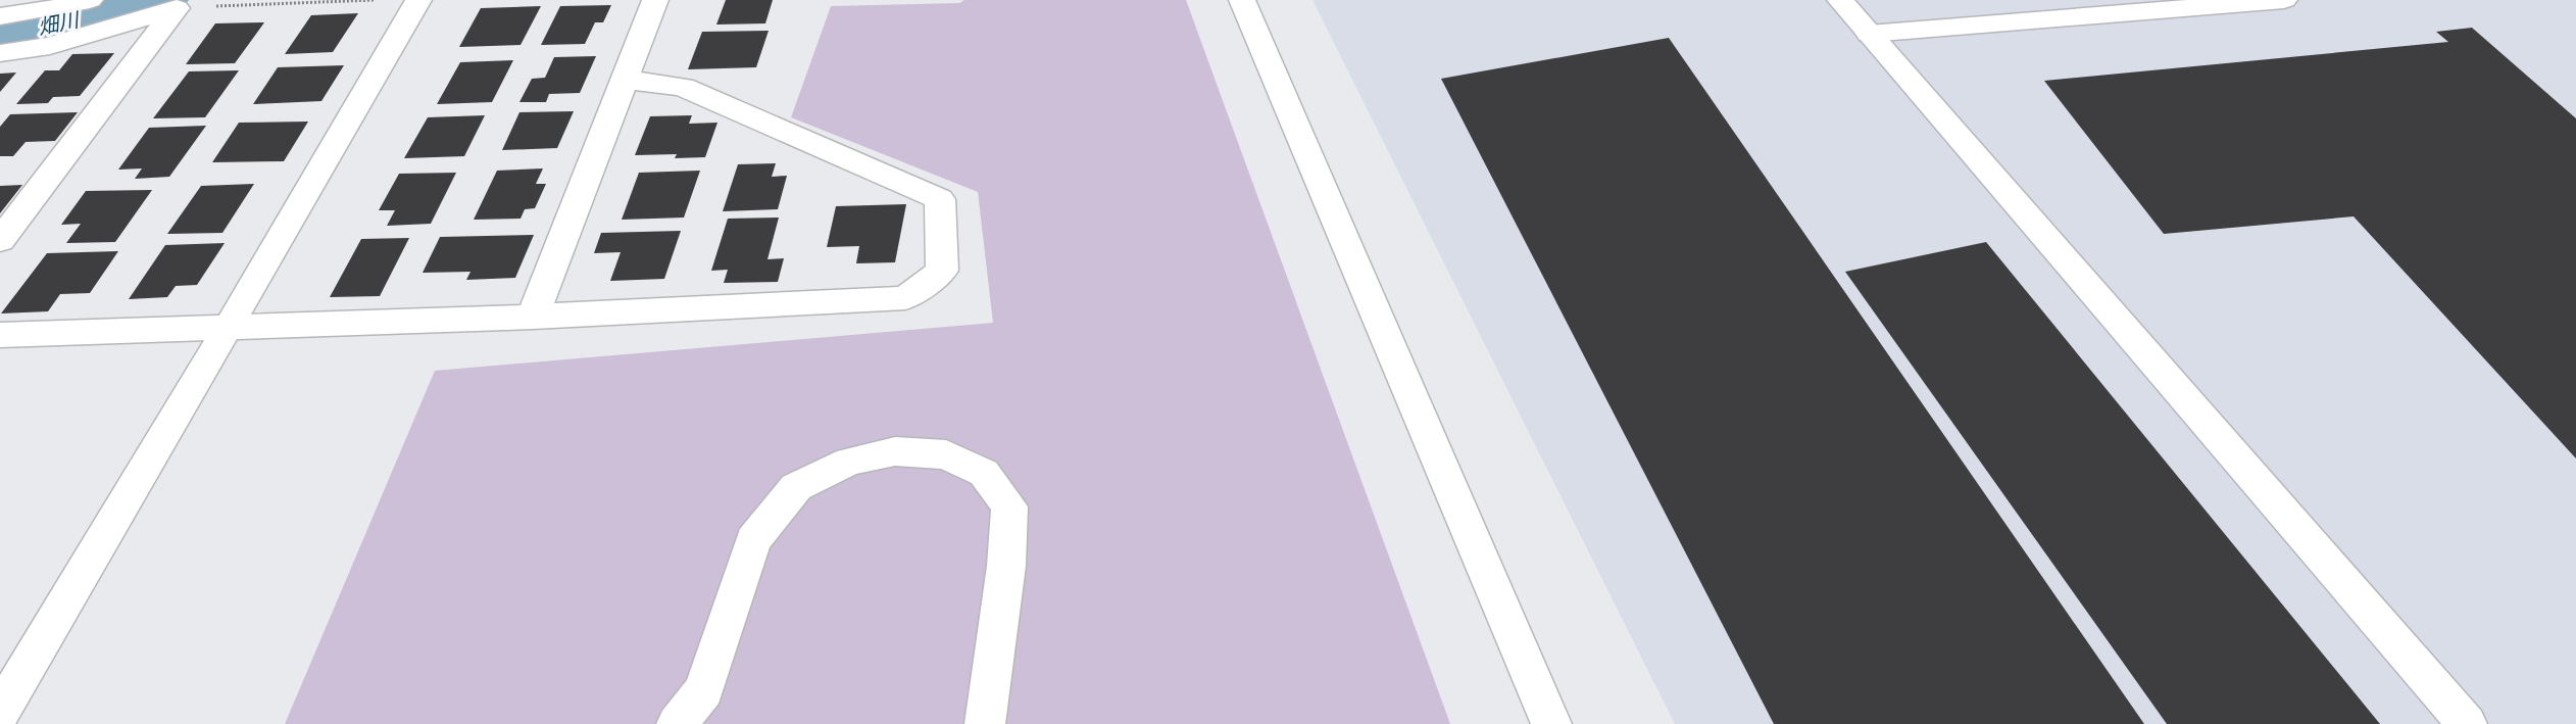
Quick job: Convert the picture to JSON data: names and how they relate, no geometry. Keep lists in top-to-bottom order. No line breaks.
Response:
{"water":["畑川"]}
